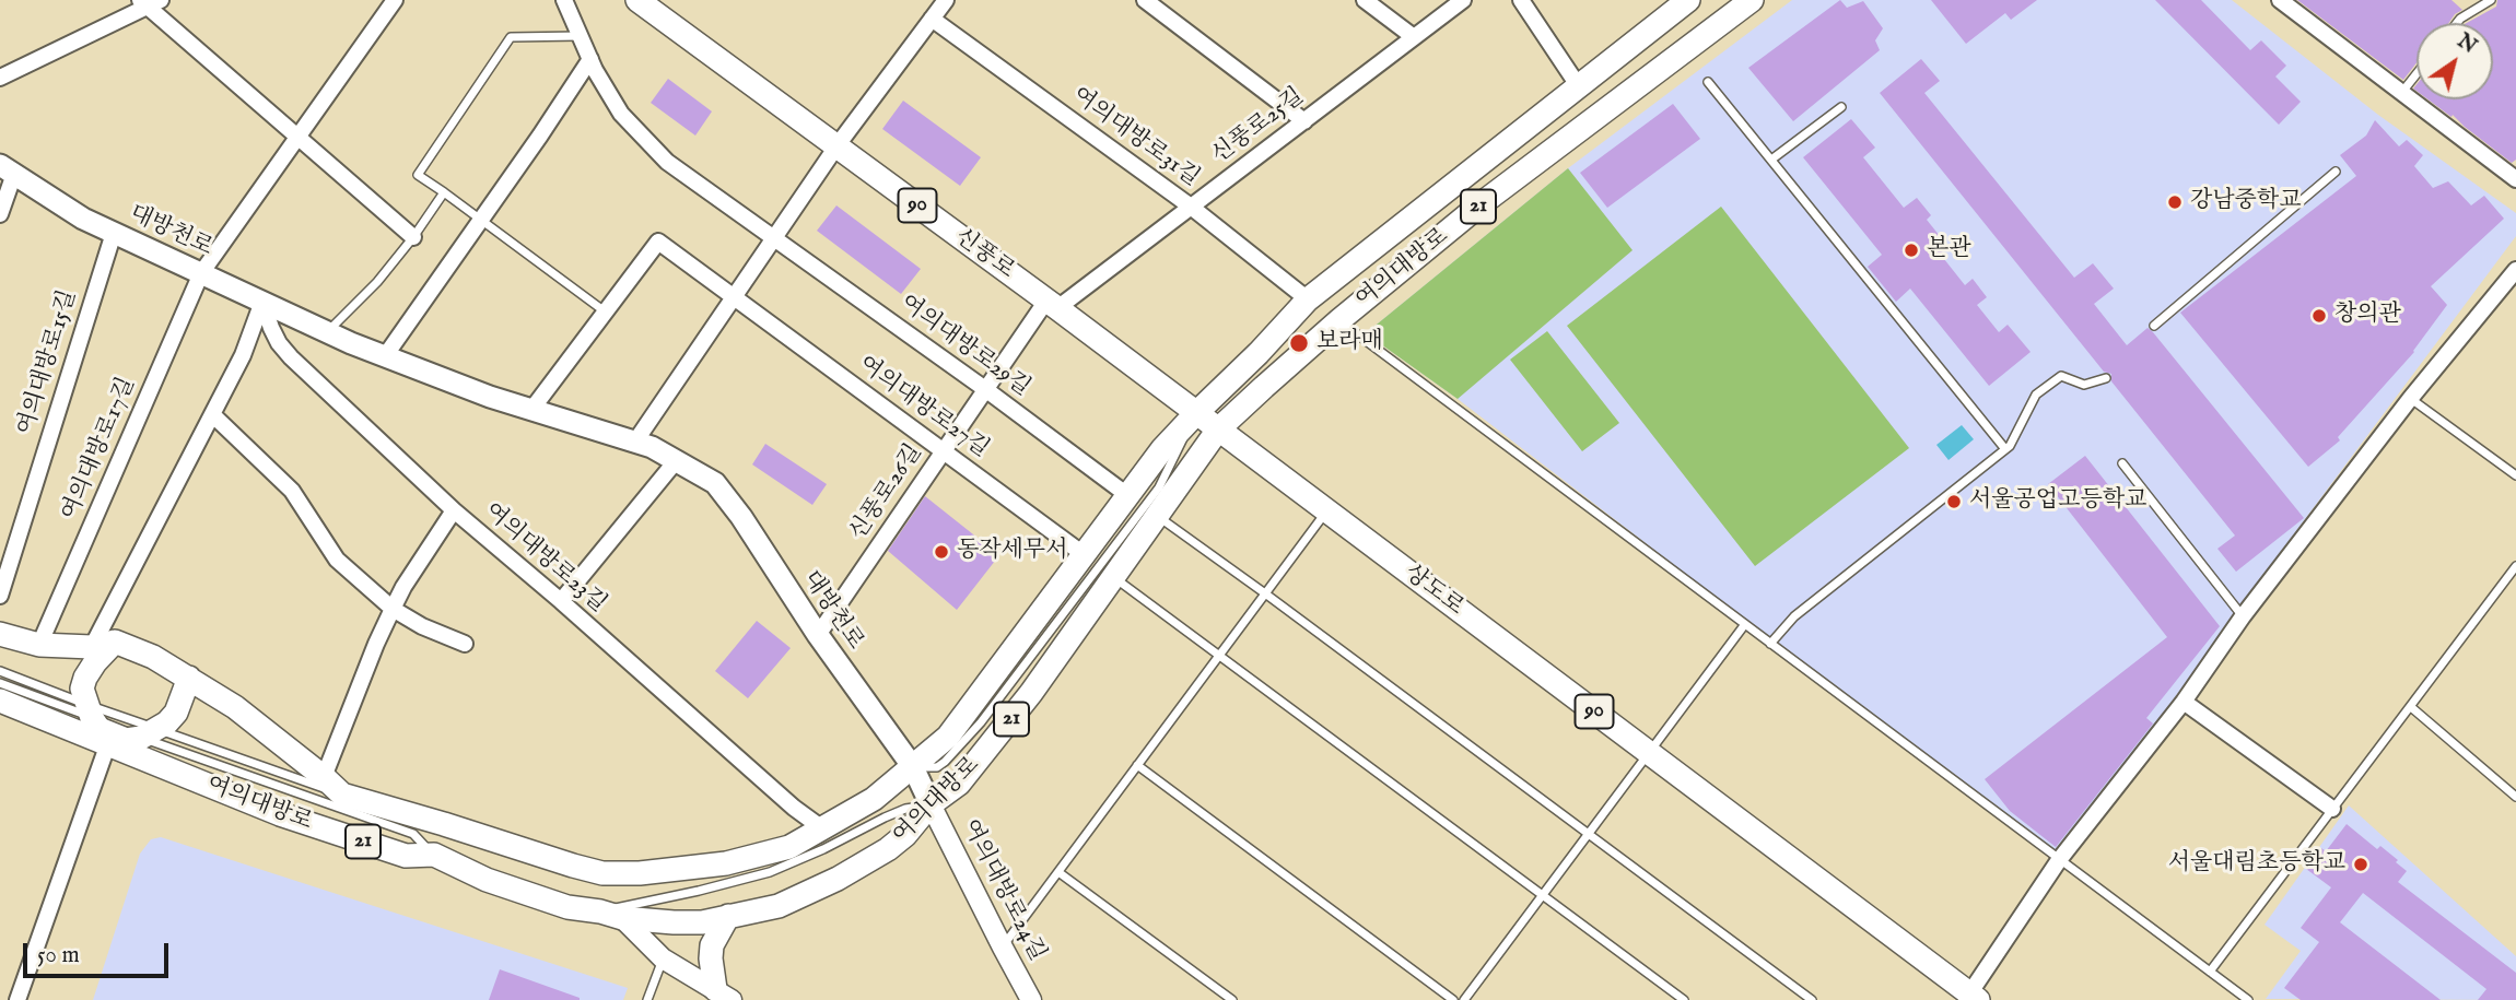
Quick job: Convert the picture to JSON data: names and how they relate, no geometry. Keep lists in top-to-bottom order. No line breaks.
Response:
{"streets":{"main road":["90","21","대방천로","신풍로","여의대방로","상도로"],"street":["신풍로25길","여의대방로31길","여의대방로29길","여의대방로15길","여의대방로27길","여의대방로17길","신풍로26길","여의대방로23길","여의대방로24길"]},"crossings":[["신풍로25길","여의대방로31길"],["신풍로25길","신풍로"],["신풍로25길","신풍로26길"],["여의대방로31길","여의대방로"],["대방천로","여의대방로"],["대방천로","여의대방로15길"],["대방천로","여의대방로17길"],["대방천로","신풍로26길"],["대방천로","여의대방로23길"],["대방천로","여의대방로24길"],["신풍로","여의대방로"],["신풍로","신풍로26길"],["신풍로","상도로"],["여의대방로","여의대방로29길"],["여의대방로","여의대방로27길"],["여의대방로","여의대방로23길"],["여의대방로","상도로"],["여의대방로","여의대방로24길"],["여의대방로29길","신풍로26길"],["여의대방로27길","신풍로26길"]],"places":["강남중학교","본관","창의관","보라매","서울공업고등학교","동작세무서","서울대림초등학교"],"scale_bar":"50 m","north":"top right"}
